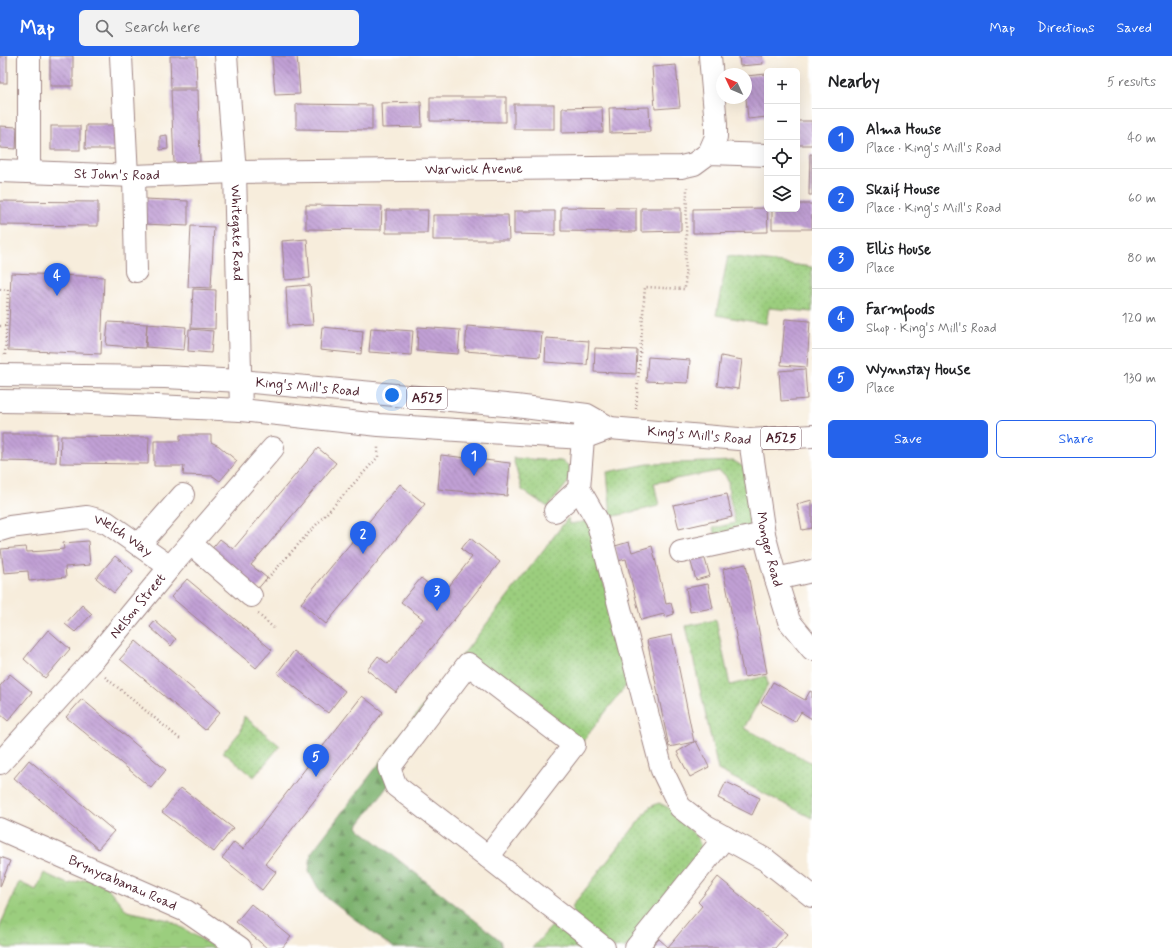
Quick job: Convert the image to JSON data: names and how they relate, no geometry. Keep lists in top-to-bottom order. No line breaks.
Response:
{"streets":{"street":["Warwick Avenue","St John's Road","Whitegate Road","King's Mill's Road","A525","Welch Way","Monger Road","Nelson Street","Brynycabanau Road"]},"crossings":[["Warwick Avenue","St John's Road"],["Warwick Avenue","Whitegate Road"],["St John's Road","Whitegate Road"],["Whitegate Road","King's Mill's Road"],["King's Mill's Road","Monger Road"],["Welch Way","Nelson Street"]],"north":"top left","page":{"header":"Map","search":"Search here","nav":["Map","Directions","Saved"],"heading":["Nearby","5 results"],"map_buttons":["+","−"],"list":[{"mark":"1","name":"Alma House","note":"Place · King's Mill's Road","value":"40 m"},{"mark":"2","name":"Skaif House","note":"Place · King's Mill's Road","value":"60 m"},{"mark":"3","name":"Ellis House","note":"Place","value":"80 m"},{"mark":"4","name":"Farmfoods","note":"Shop · King's Mill's Road","value":"120 m"},{"mark":"5","name":"Wynnstay House","note":"Place","value":"130 m"}],"pins":["4","1","2","3","5"],"buttons":["Save","Share"]}}
